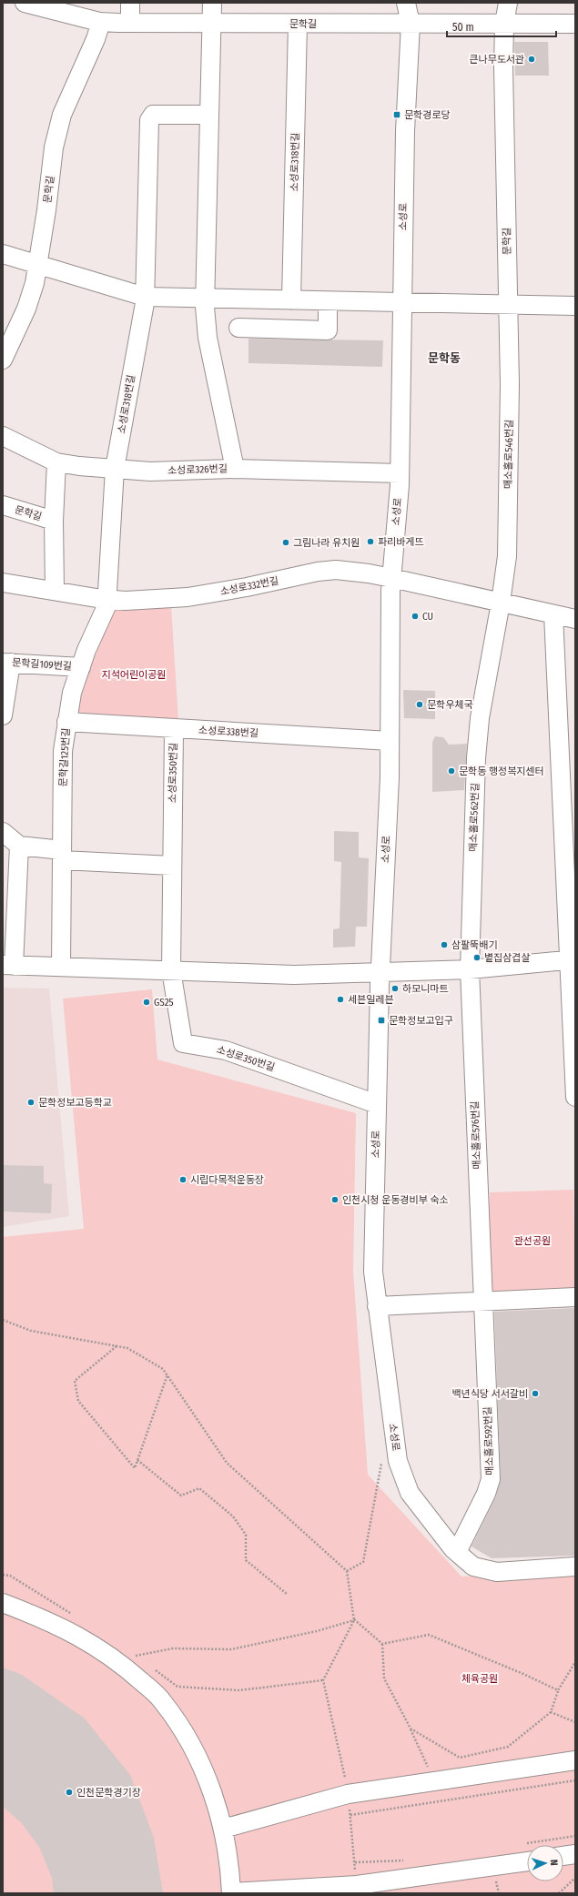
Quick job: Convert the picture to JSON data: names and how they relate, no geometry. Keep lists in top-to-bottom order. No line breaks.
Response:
{"streets":{"street":["문학길","소성로318번길","소성로","매소홀로546번길","소성로326번길","소성로332번길","문학길109번길","소성로338번길","문학길125번길","소성로350번길","매소홀로562번길","매소홀로576번길","매소홀로592번길"]},"crossings":[["문학길","소성로318번길"],["문학길","소성로"],["문학길","매소홀로546번길"],["소성로318번길","소성로326번길"],["소성로","소성로326번길"],["소성로","소성로332번길"],["소성로","소성로338번길"],["소성로","소성로350번길"],["소성로","매소홀로592번길"],["매소홀로546번길","매소홀로562번길"],["소성로332번길","문학길125번길"],["문학길109번길","문학길125번길"],["소성로338번길","문학길125번길"],["소성로338번길","소성로350번길"],["매소홀로562번길","매소홀로576번길"],["매소홀로576번길","매소홀로592번길"]],"districts":["문학동"],"parks":["지석어린이공원","관선공원","체육공원"],"places":{"other":["큰나무도서관","파리바게뜨","그림나라 유치원","CU","문학우체국","문학동 행정복지센터","삼팔뚝배기","볕집삼겹살","하모니마트","세븐일레븐","GS25","문학정보고등학교","시립다목적운동장","인천시청 운동경비부 숙소","백년식당 서서갈비","인천문학경기장"],"transit":["문학경로당","문학정보고입구"]},"scale_bar":"50 m","north":"right"}
